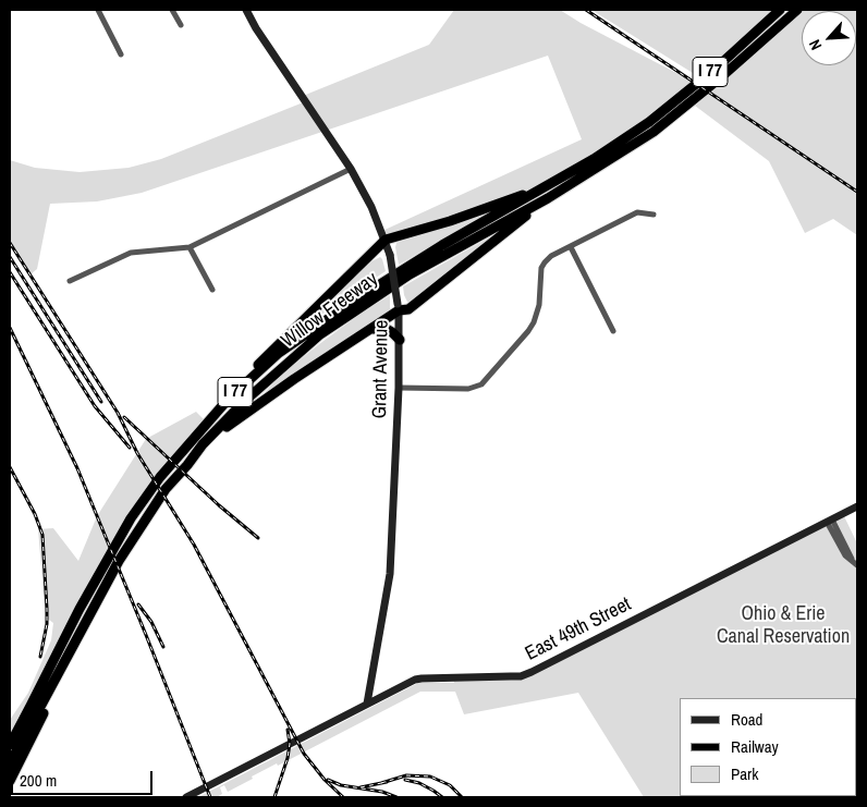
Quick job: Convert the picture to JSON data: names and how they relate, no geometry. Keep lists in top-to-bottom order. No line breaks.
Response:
{"streets":{"highway":["I 77","Willow Freeway"],"street":["Grant Avenue","East 49th Street"]},"crossings":[["Grant Avenue","East 49th Street"]],"parks":["Ohio & Erie Canal Reservation"],"legend":["Road","Railway","Park"],"scale_bar":"200 m","north":"bottom left"}
